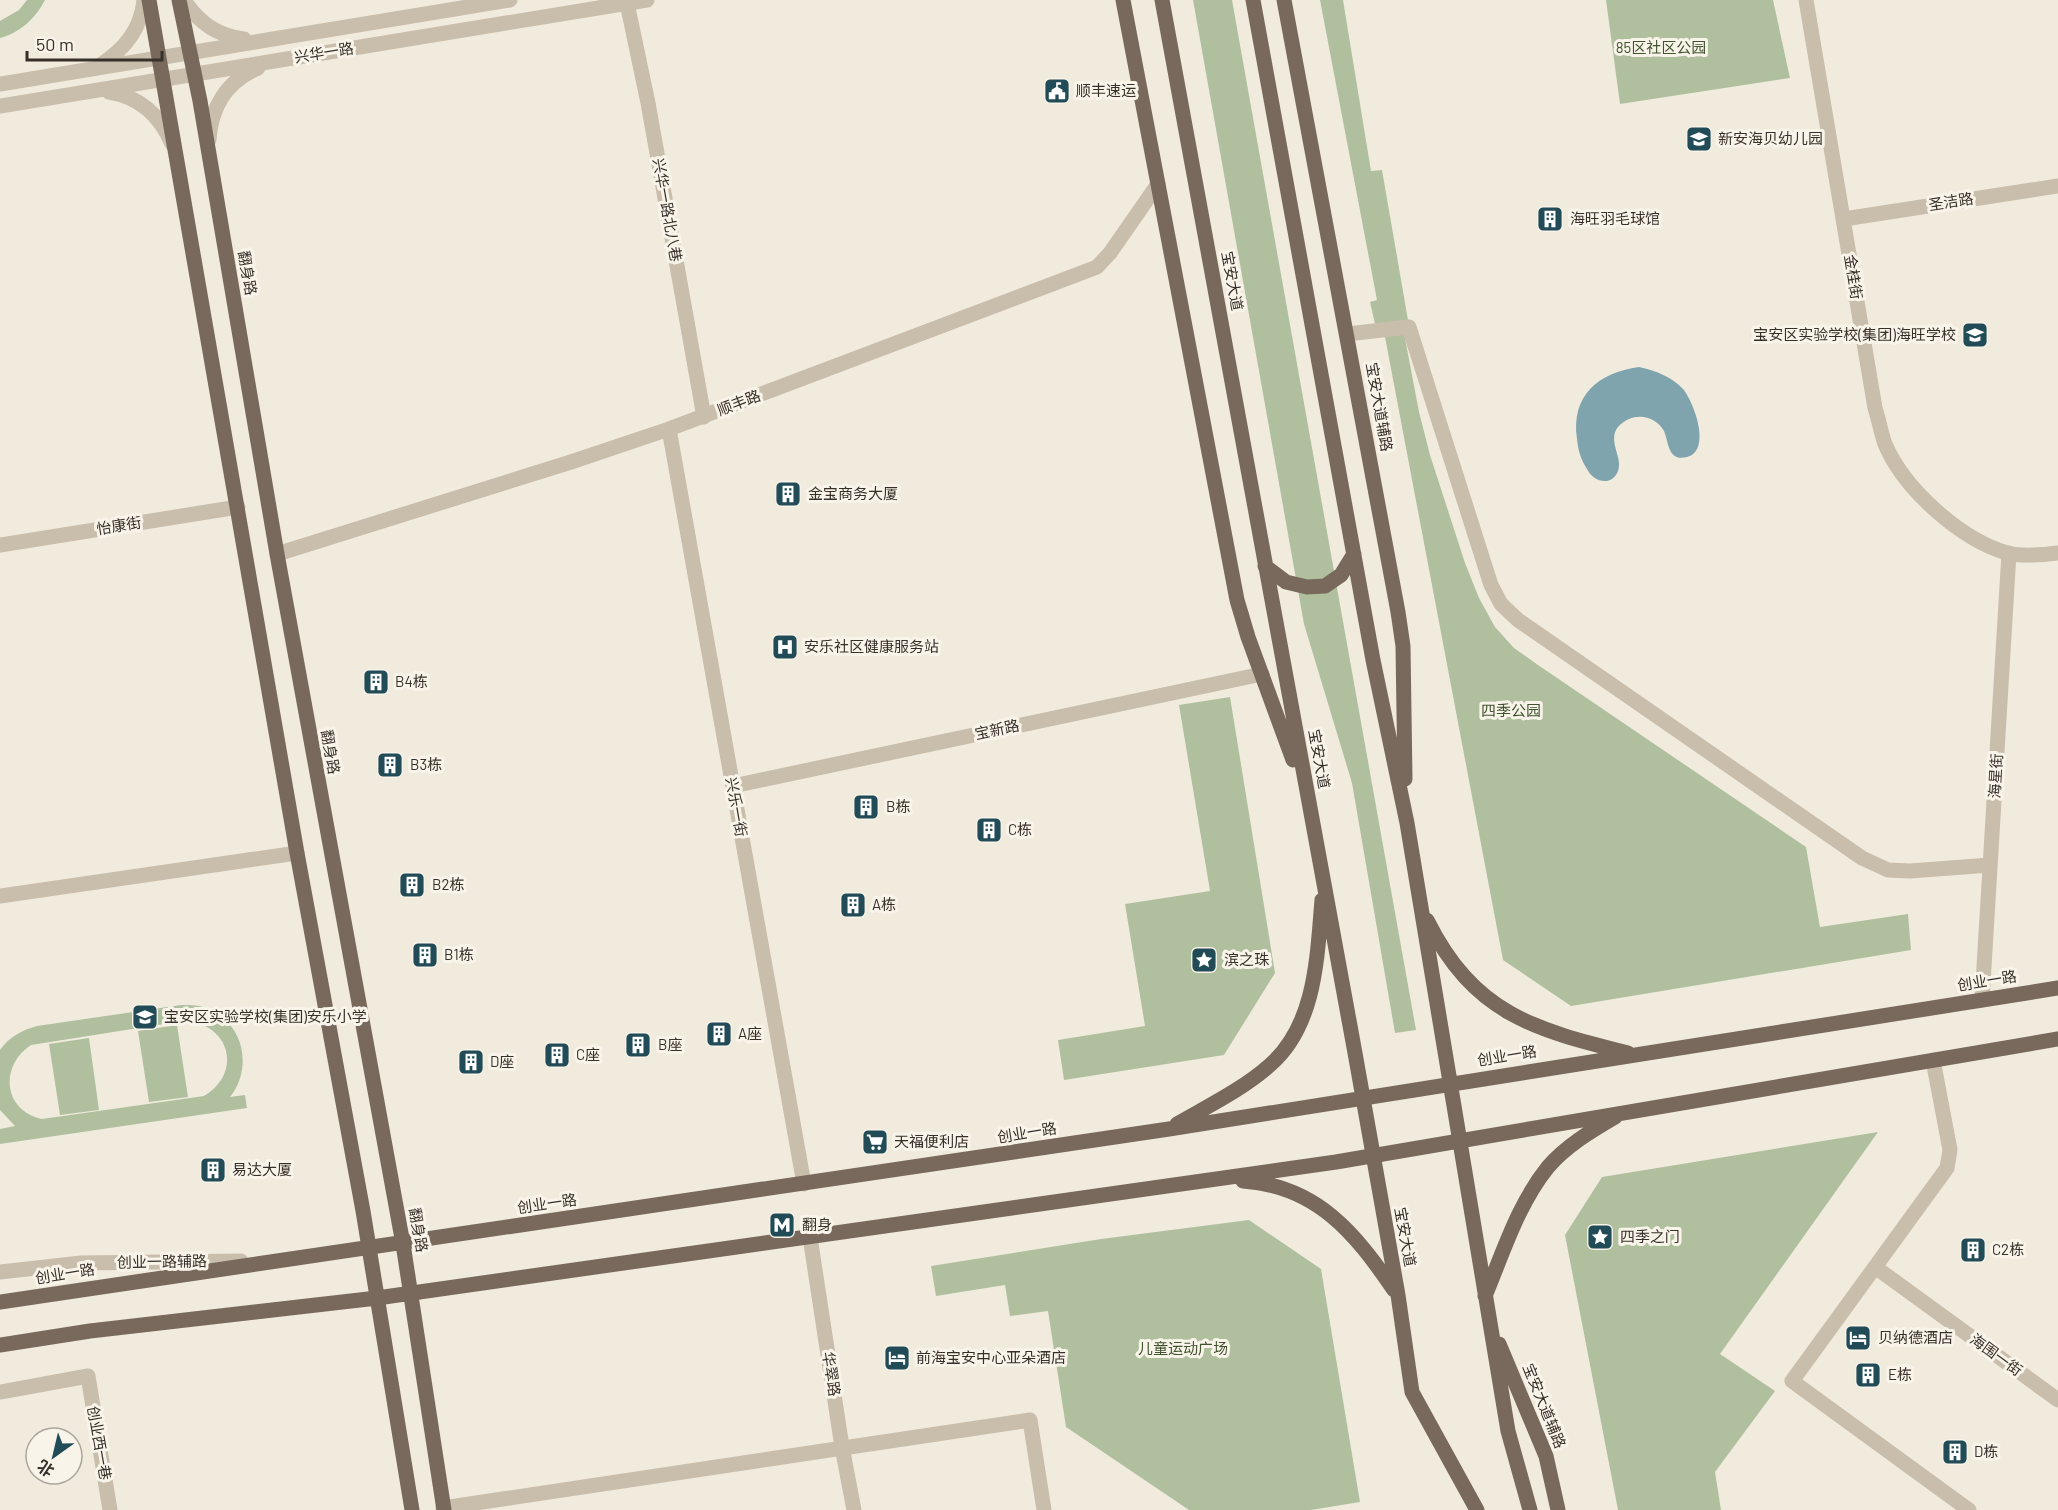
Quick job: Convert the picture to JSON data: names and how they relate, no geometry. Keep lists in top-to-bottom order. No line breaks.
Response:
{"streets":{"main road":["翻身路","宝安大道","宝安大道辅路","创业一路"],"street":["兴华一路","圣洁路","兴华一路北八巷","金桂街","顺丰路","怡康街","宝新路","海星街","兴乐一街","创业一路辅路","海围一街","华翠路","创业西一巷"]},"crossings":[["兴华一路","兴华一路北八巷"],["兴华一路","翻身路"],["圣洁路","金桂街"],["兴华一路北八巷","顺丰路"],["翻身路","顺丰路"],["翻身路","创业一路"],["金桂街","海星街"],["宝安大道","创业一路"],["顺丰路","兴乐一街"],["宝新路","兴乐一街"],["海星街","创业一路"],["兴乐一街","创业一路"],["创业一路","创业一路辅路"]],"parks":["85区社区公园","四季公园","儿童运动广场"],"places":{"public building":["顺丰速运"],"school or university":["新安海贝幼儿园","宝安区实验学校(集团)海旺学校","宝安区实验学校(集团)安乐小学"],"building":["海旺羽毛球馆","金宝商务大厦","B4栋","B3栋","B栋","C栋","B2栋","A栋","B1栋","A座","B座","C座","D座","易达大厦","C2栋","E栋","D栋"],"hospital":["安乐社区健康服务站"],"place":["滨之珠","四季之门"],"supermarket":["天福便利店"],"metro station":["翻身"],"hotel":["贝纳德酒店","前海宝安中心亚朵酒店"]},"scale_bar":"50 m","north":"bottom left"}
